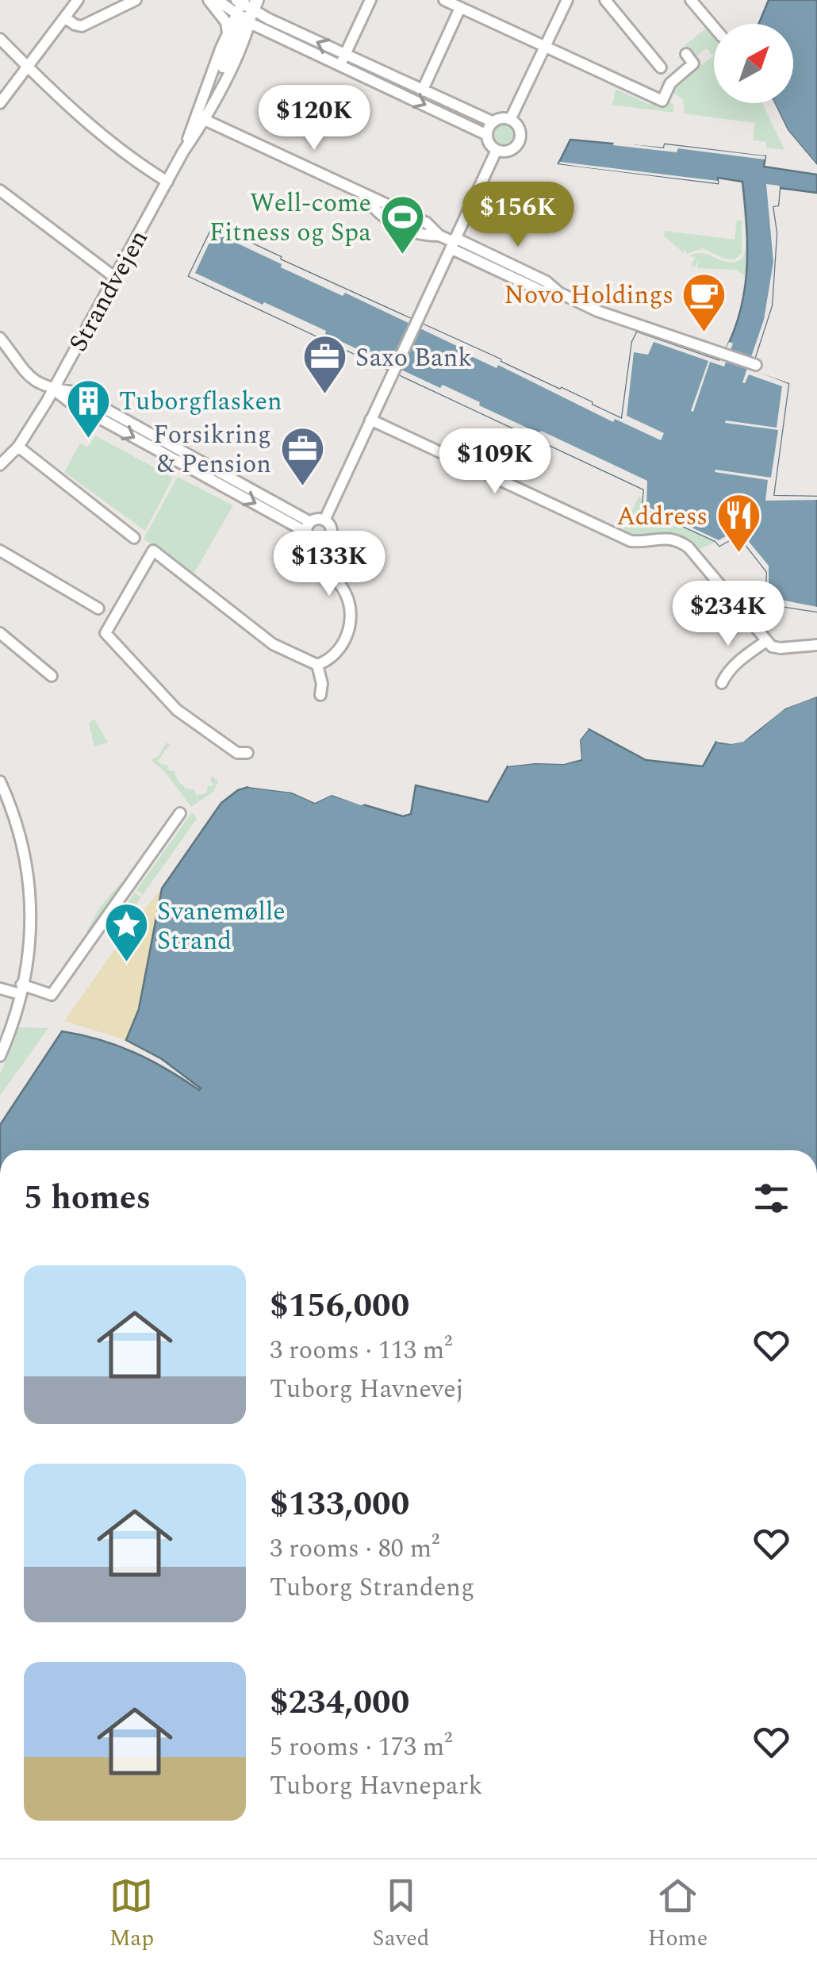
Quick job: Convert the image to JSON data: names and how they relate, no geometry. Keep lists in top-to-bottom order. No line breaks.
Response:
{"streets":{"street":["Strandvejen"]},"places":{"sports":["Well-come Fitness og Spa"],"cafe":["Novo Holdings"],"office":["Saxo Bank","Forsikring & Pension"],"building":["Tuborgflasken"],"restaurant":["Address"],"place":["Svanemølle Strand"]},"north":"top right","page":{"price":["$120K","$156K","$109K","$133K","$234K"],"heading":"5 homes","list":[{"name":"$156,000","note":"3 rooms · 113 m² · Tuborg Havnevej"},{"name":"$133,000","note":"3 rooms · 80 m² · Tuborg Strandeng"},{"name":"$234,000","note":"5 rooms · 173 m² · Tuborg Havnepark"}],"tabs":["Map","Saved","Home"]}}
